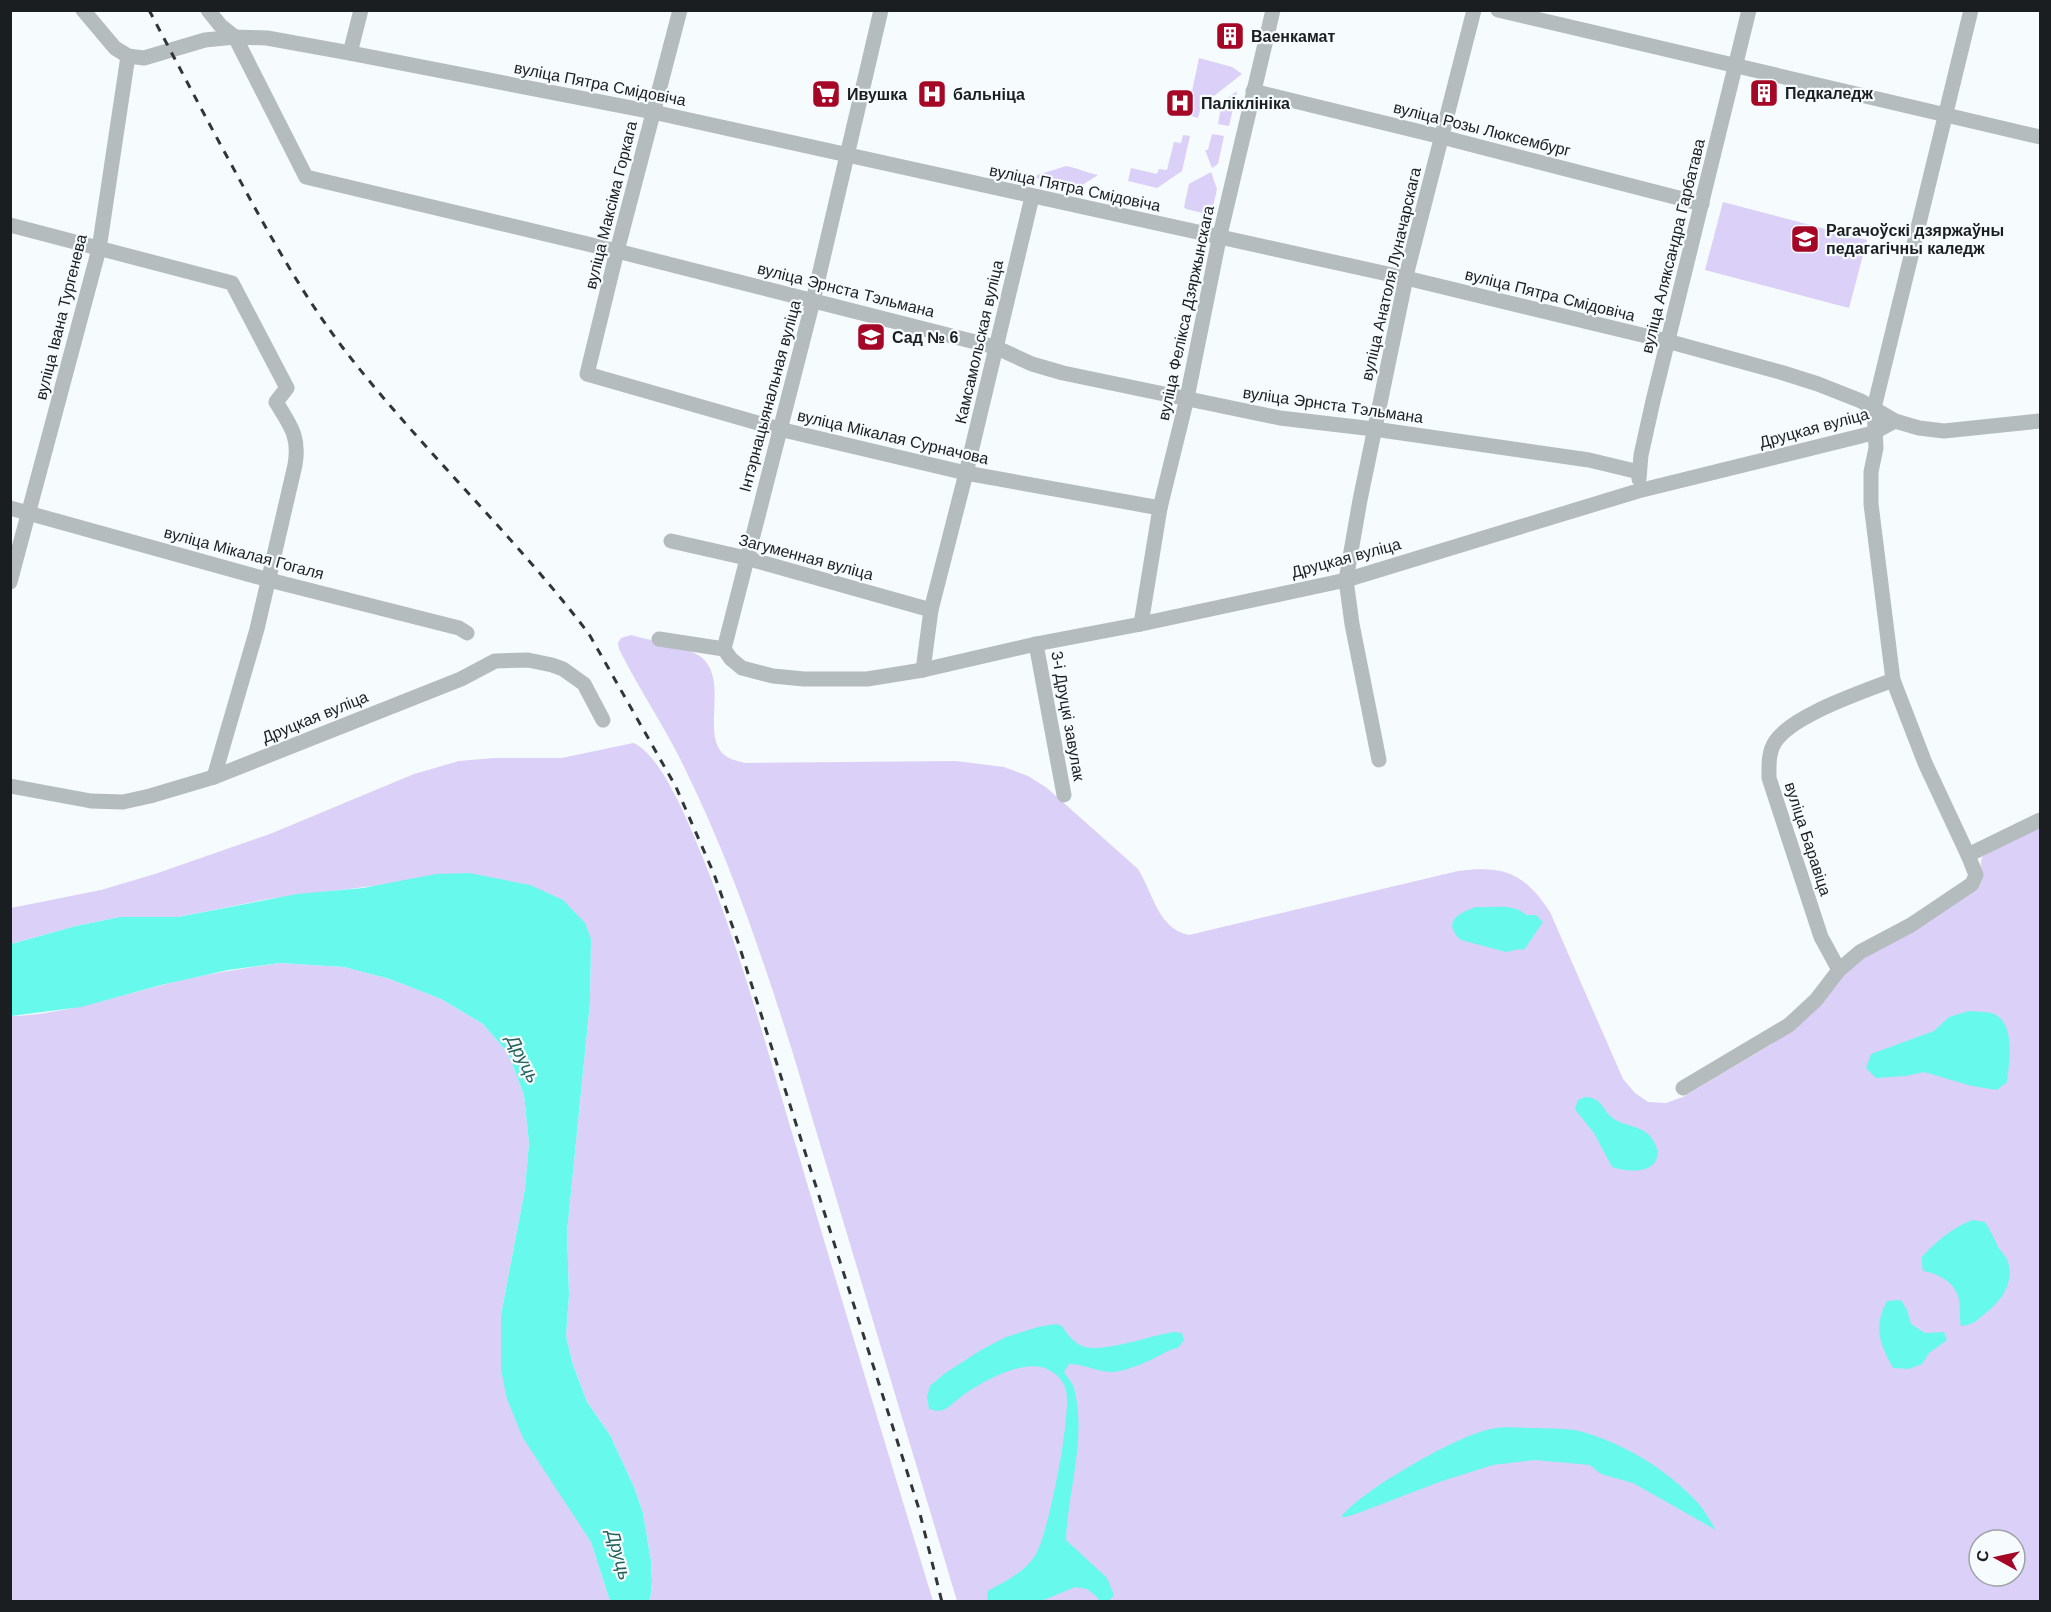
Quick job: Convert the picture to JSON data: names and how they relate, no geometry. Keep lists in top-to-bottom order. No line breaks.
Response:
{"streets":{"street":["вуліца Пятра Смідовіча","вуліца Розы Люксембург","вуліца Максіма Горкага","вуліца Аляксандра Гарбатава","вуліца Анатоля Луначарскага","вуліца Эрнста Тэльмана","вуліца Фелікса Дзяржынскага","вуліца Івана Тургенева","Камсамольская вуліца","Інтэрнацыянальная вуліца","Друцкая вуліца","вуліца Мікалая Сурначова","вуліца Мікалая Гогаля","Загуменная вуліца","3-і Друцкі завулак","вуліца Баравіца"]},"crossings":[["вуліца Пятра Смідовіча","вуліца Максіма Горкага"],["вуліца Пятра Смідовіча","вуліца Аляксандра Гарбатава"],["вуліца Пятра Смідовіча","вуліца Анатоля Луначарскага"],["вуліца Пятра Смідовіча","вуліца Эрнста Тэльмана"],["вуліца Пятра Смідовіча","вуліца Фелікса Дзяржынскага"],["вуліца Пятра Смідовіча","вуліца Івана Тургенева"],["вуліца Пятра Смідовіча","Камсамольская вуліца"],["вуліца Пятра Смідовіча","Інтэрнацыянальная вуліца"],["вуліца Пятра Смідовіча","Друцкая вуліца"],["вуліца Розы Люксембург","вуліца Аляксандра Гарбатава"],["вуліца Розы Люксембург","вуліца Анатоля Луначарскага"],["вуліца Розы Люксембург","вуліца Фелікса Дзяржынскага"],["вуліца Максіма Горкага","вуліца Эрнста Тэльмана"],["вуліца Максіма Горкага","вуліца Мікалая Сурначова"],["вуліца Аляксандра Гарбатава","вуліца Эрнста Тэльмана"],["вуліца Аляксандра Гарбатава","Друцкая вуліца"],["вуліца Анатоля Луначарскага","вуліца Эрнста Тэльмана"],["вуліца Анатоля Луначарскага","Друцкая вуліца"],["вуліца Эрнста Тэльмана","вуліца Фелікса Дзяржынскага"],["вуліца Эрнста Тэльмана","Камсамольская вуліца"],["вуліца Эрнста Тэльмана","Інтэрнацыянальная вуліца"],["вуліца Фелікса Дзяржынскага","Друцкая вуліца"],["вуліца Фелікса Дзяржынскага","вуліца Мікалая Сурначова"],["вуліца Івана Тургенева","вуліца Мікалая Гогаля"],["Камсамольская вуліца","Друцкая вуліца"],["Камсамольская вуліца","вуліца Мікалая Сурначова"],["Камсамольская вуліца","Загуменная вуліца"],["Інтэрнацыянальная вуліца","Друцкая вуліца"],["Інтэрнацыянальная вуліца","вуліца Мікалая Сурначова"],["Інтэрнацыянальная вуліца","Загуменная вуліца"],["Друцкая вуліца","3-і Друцкі завулак"]],"water":["Друць"],"places":{"building":["Ваенкамат","Педкаледж"],"supermarket":["Ивушка"],"hospital":["бальніца","Паліклініка"],"school or university":["Рагачоўскі дзяржаўны педагагічны каледж","Сад № 6"]},"north":"left"}
